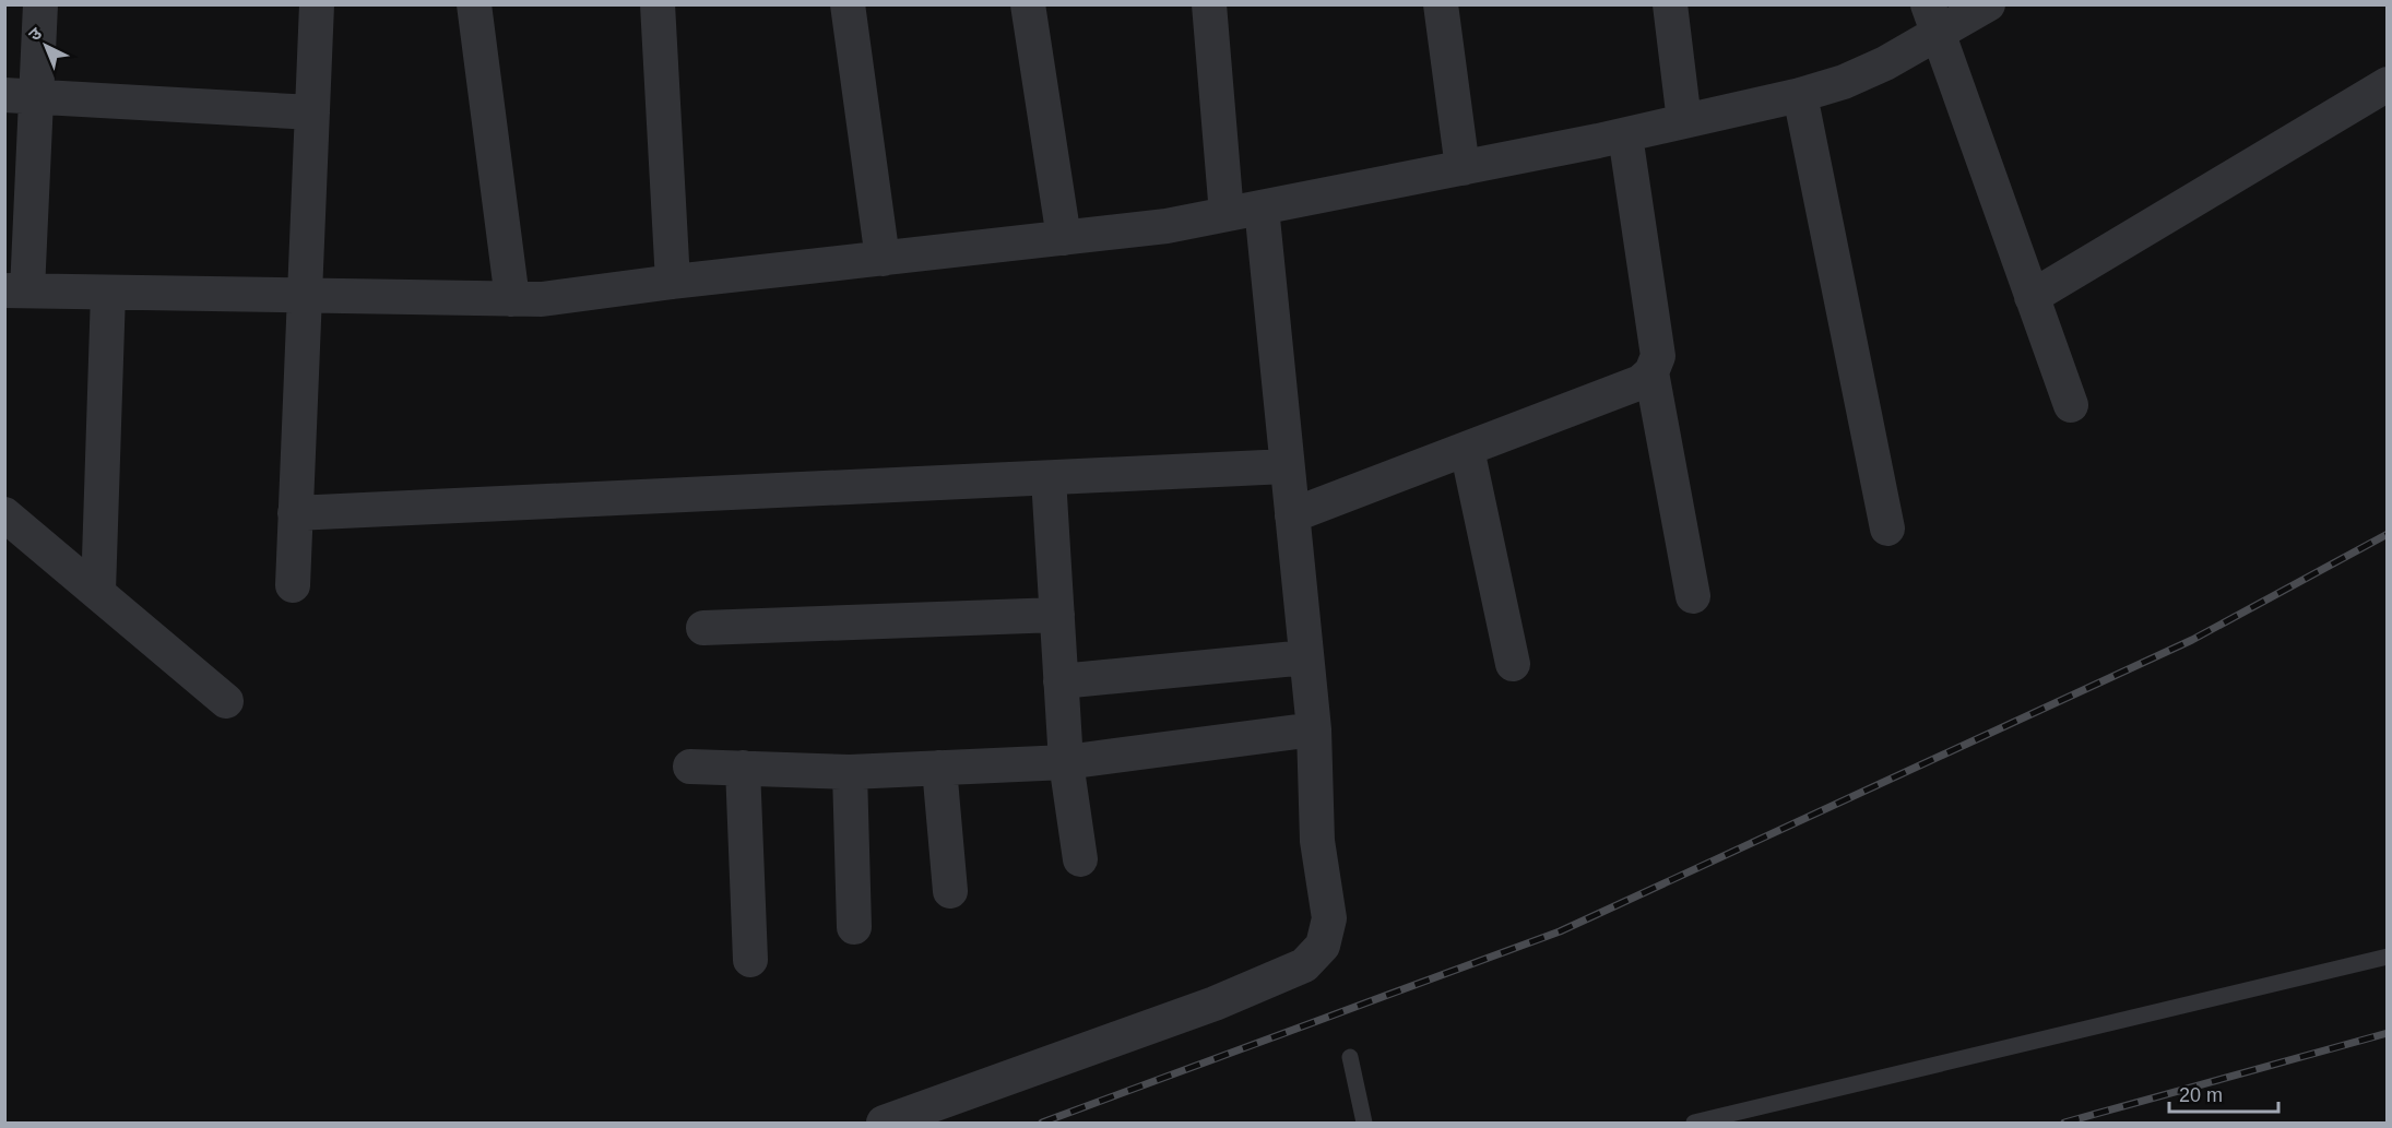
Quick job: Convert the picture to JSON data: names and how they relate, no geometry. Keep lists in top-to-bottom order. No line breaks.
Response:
{"scale_bar":"20 m","north":"top left"}
